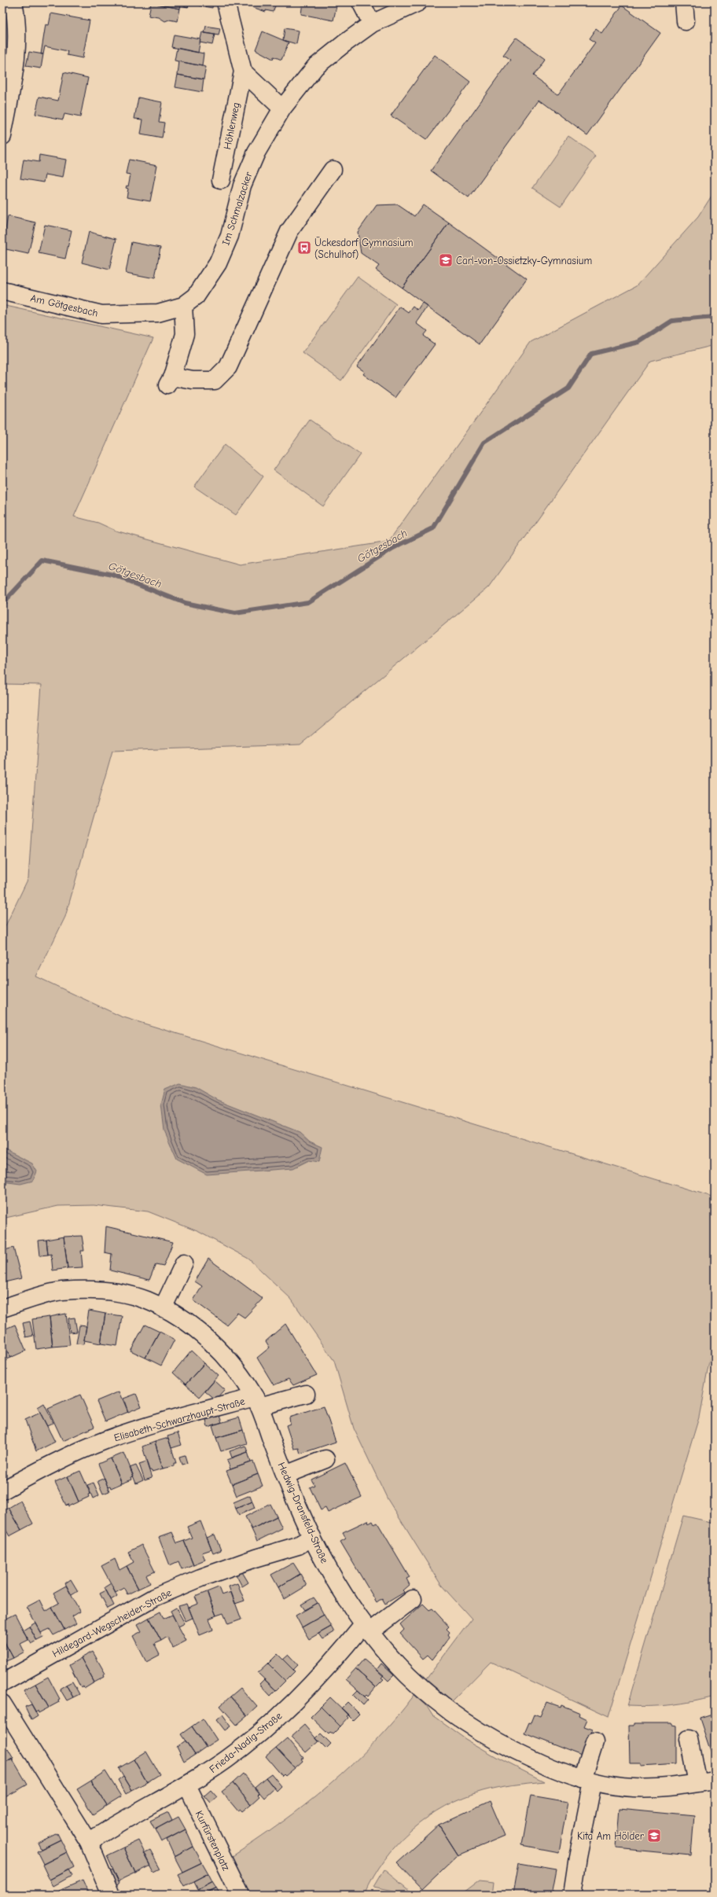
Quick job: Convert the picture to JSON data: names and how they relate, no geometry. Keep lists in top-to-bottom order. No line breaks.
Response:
{"streets":{"street":["Höhlenweg","Im Schmalzacker","Am Götgesbach","Elisabeth-Schwarzhaupt-Straße","Hedwig-Dransfeld-Straße","Hildegard-Wegscheider-Straße","Frieda-Nadig-Straße","Kurfürstenplatz"]},"crossings":[["Im Schmalzacker","Am Götgesbach"],["Elisabeth-Schwarzhaupt-Straße","Hedwig-Dransfeld-Straße"],["Hedwig-Dransfeld-Straße","Hildegard-Wegscheider-Straße"],["Hedwig-Dransfeld-Straße","Frieda-Nadig-Straße"],["Frieda-Nadig-Straße","Kurfürstenplatz"]],"water":["Götgesbach"],"places":{"bus stop":["Ückesdorf Gymnasium (Schulhof)"],"school or university":["Carl-von-Ossietzky-Gymnasium","Kita Am Hölder"]}}
